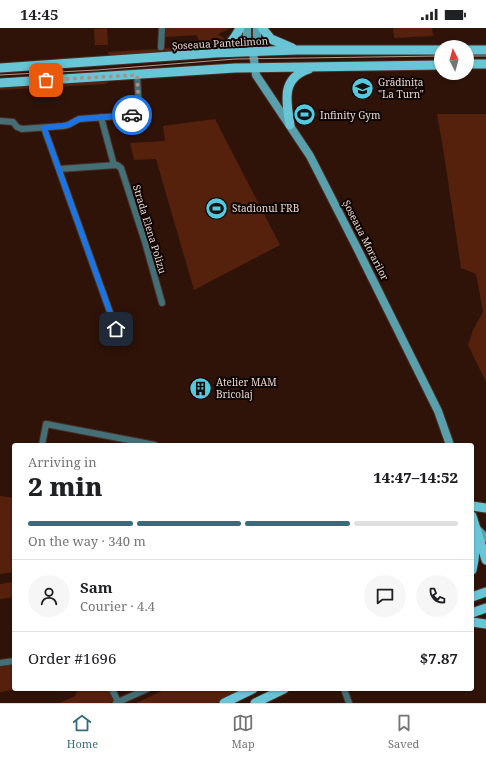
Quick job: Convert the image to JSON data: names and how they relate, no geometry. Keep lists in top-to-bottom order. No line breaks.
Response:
{"streets":{"main road":["Șoseaua Pantelimon","Șoseaua Morarilor"],"street":["Strada Elena Polizu"]},"crossings":[["Șoseaua Pantelimon","Șoseaua Morarilor"]],"places":{"school or university":["Grădinița \"La Turn\""],"sports":["Infinity Gym","Stadionul FRB"],"building":["Atelier MAM Bricolaj"]},"north":"top","page":{"status":"14:45","heading":["2 min","Arriving in","14:47–14:52"],"panel":["Sam","Courier · 4.4","Order #1696","$7.87"],"bar":"On the way · 340 m","tabs":["Home","Map","Saved"]}}
